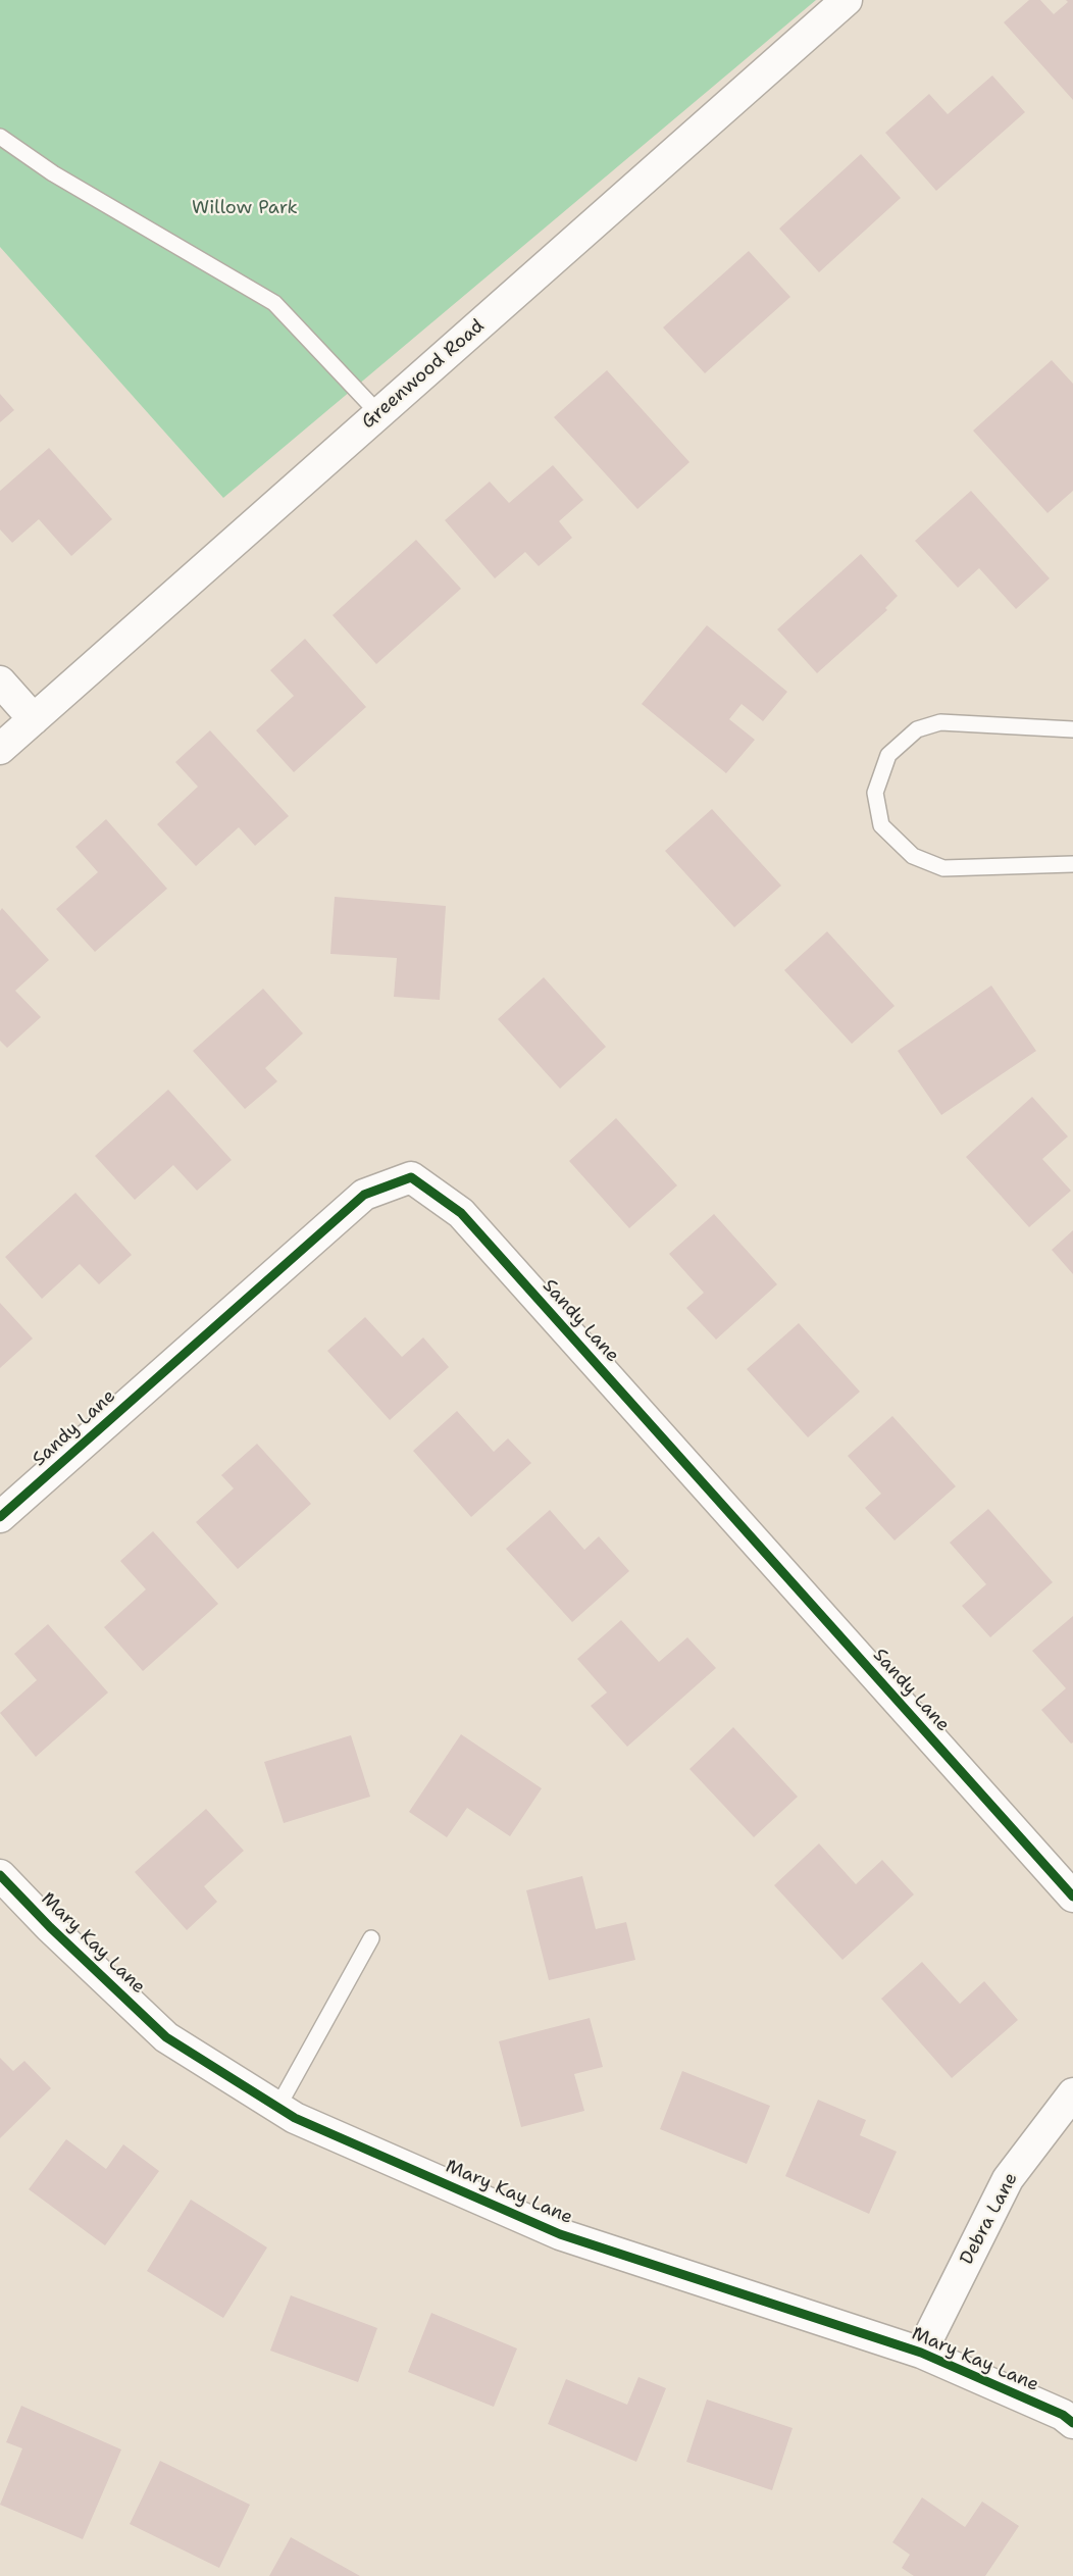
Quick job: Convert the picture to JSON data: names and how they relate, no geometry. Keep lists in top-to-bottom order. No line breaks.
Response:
{"streets":{"street":["Greenwood Road","Sandy Lane","Mary Kay Lane","Debra Lane"]},"crossings":[["Mary Kay Lane","Debra Lane"]],"parks":["Willow Park"]}
